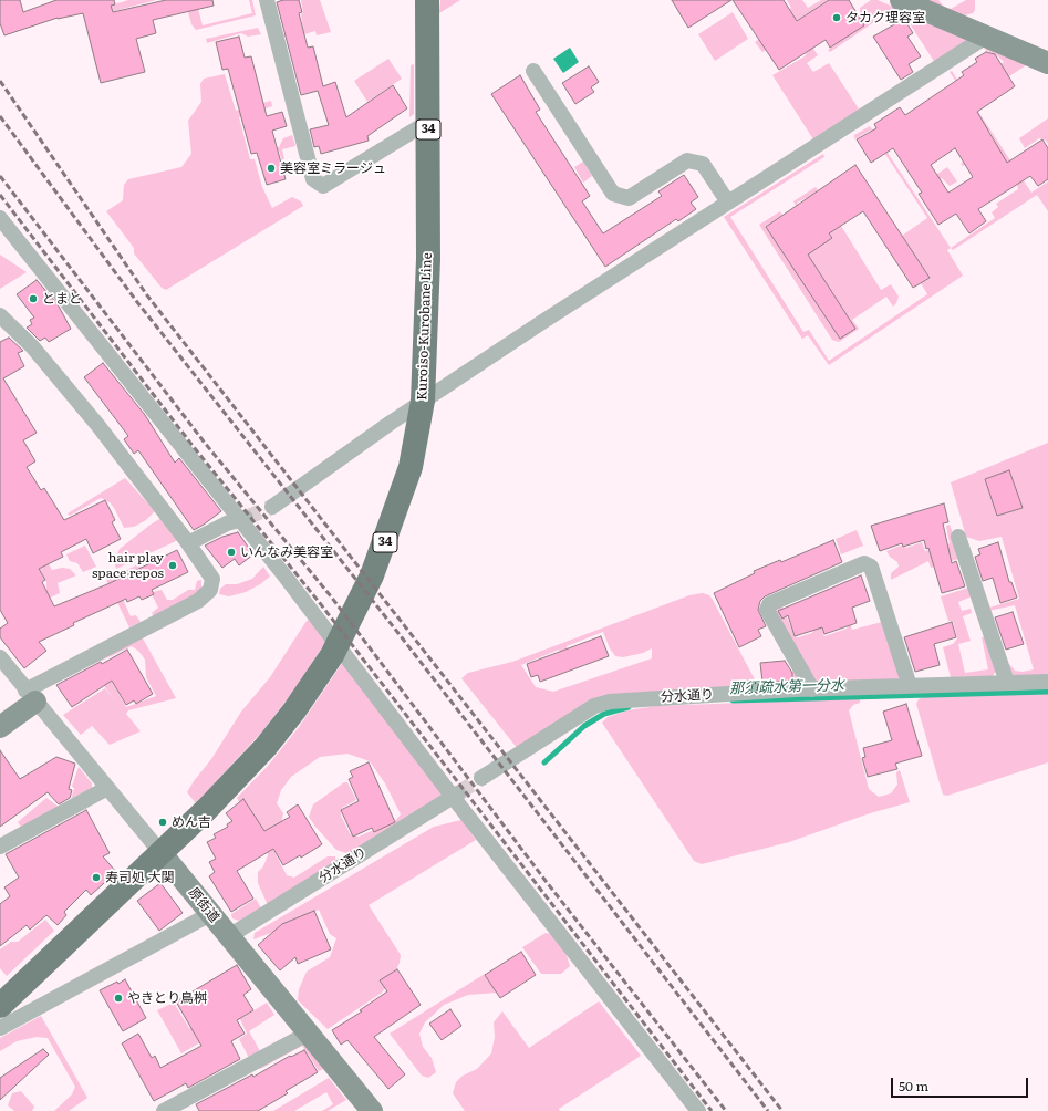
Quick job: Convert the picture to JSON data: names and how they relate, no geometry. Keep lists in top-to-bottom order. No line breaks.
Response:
{"streets":{"main road":["34","Kuroiso-Kurobane Line"],"street":["分水通り","原街道"]},"crossings":[["Kuroiso-Kurobane Line","原街道"],["分水通り","原街道"]],"water":["那須疏水第一分水"],"places":["タカク理容室","美容室ミラージュ","とまと","いんなみ美容室","hair play space repos","めん吉","寿司処 大関","やきとり鳥桝"],"scale_bar":"50 m"}
